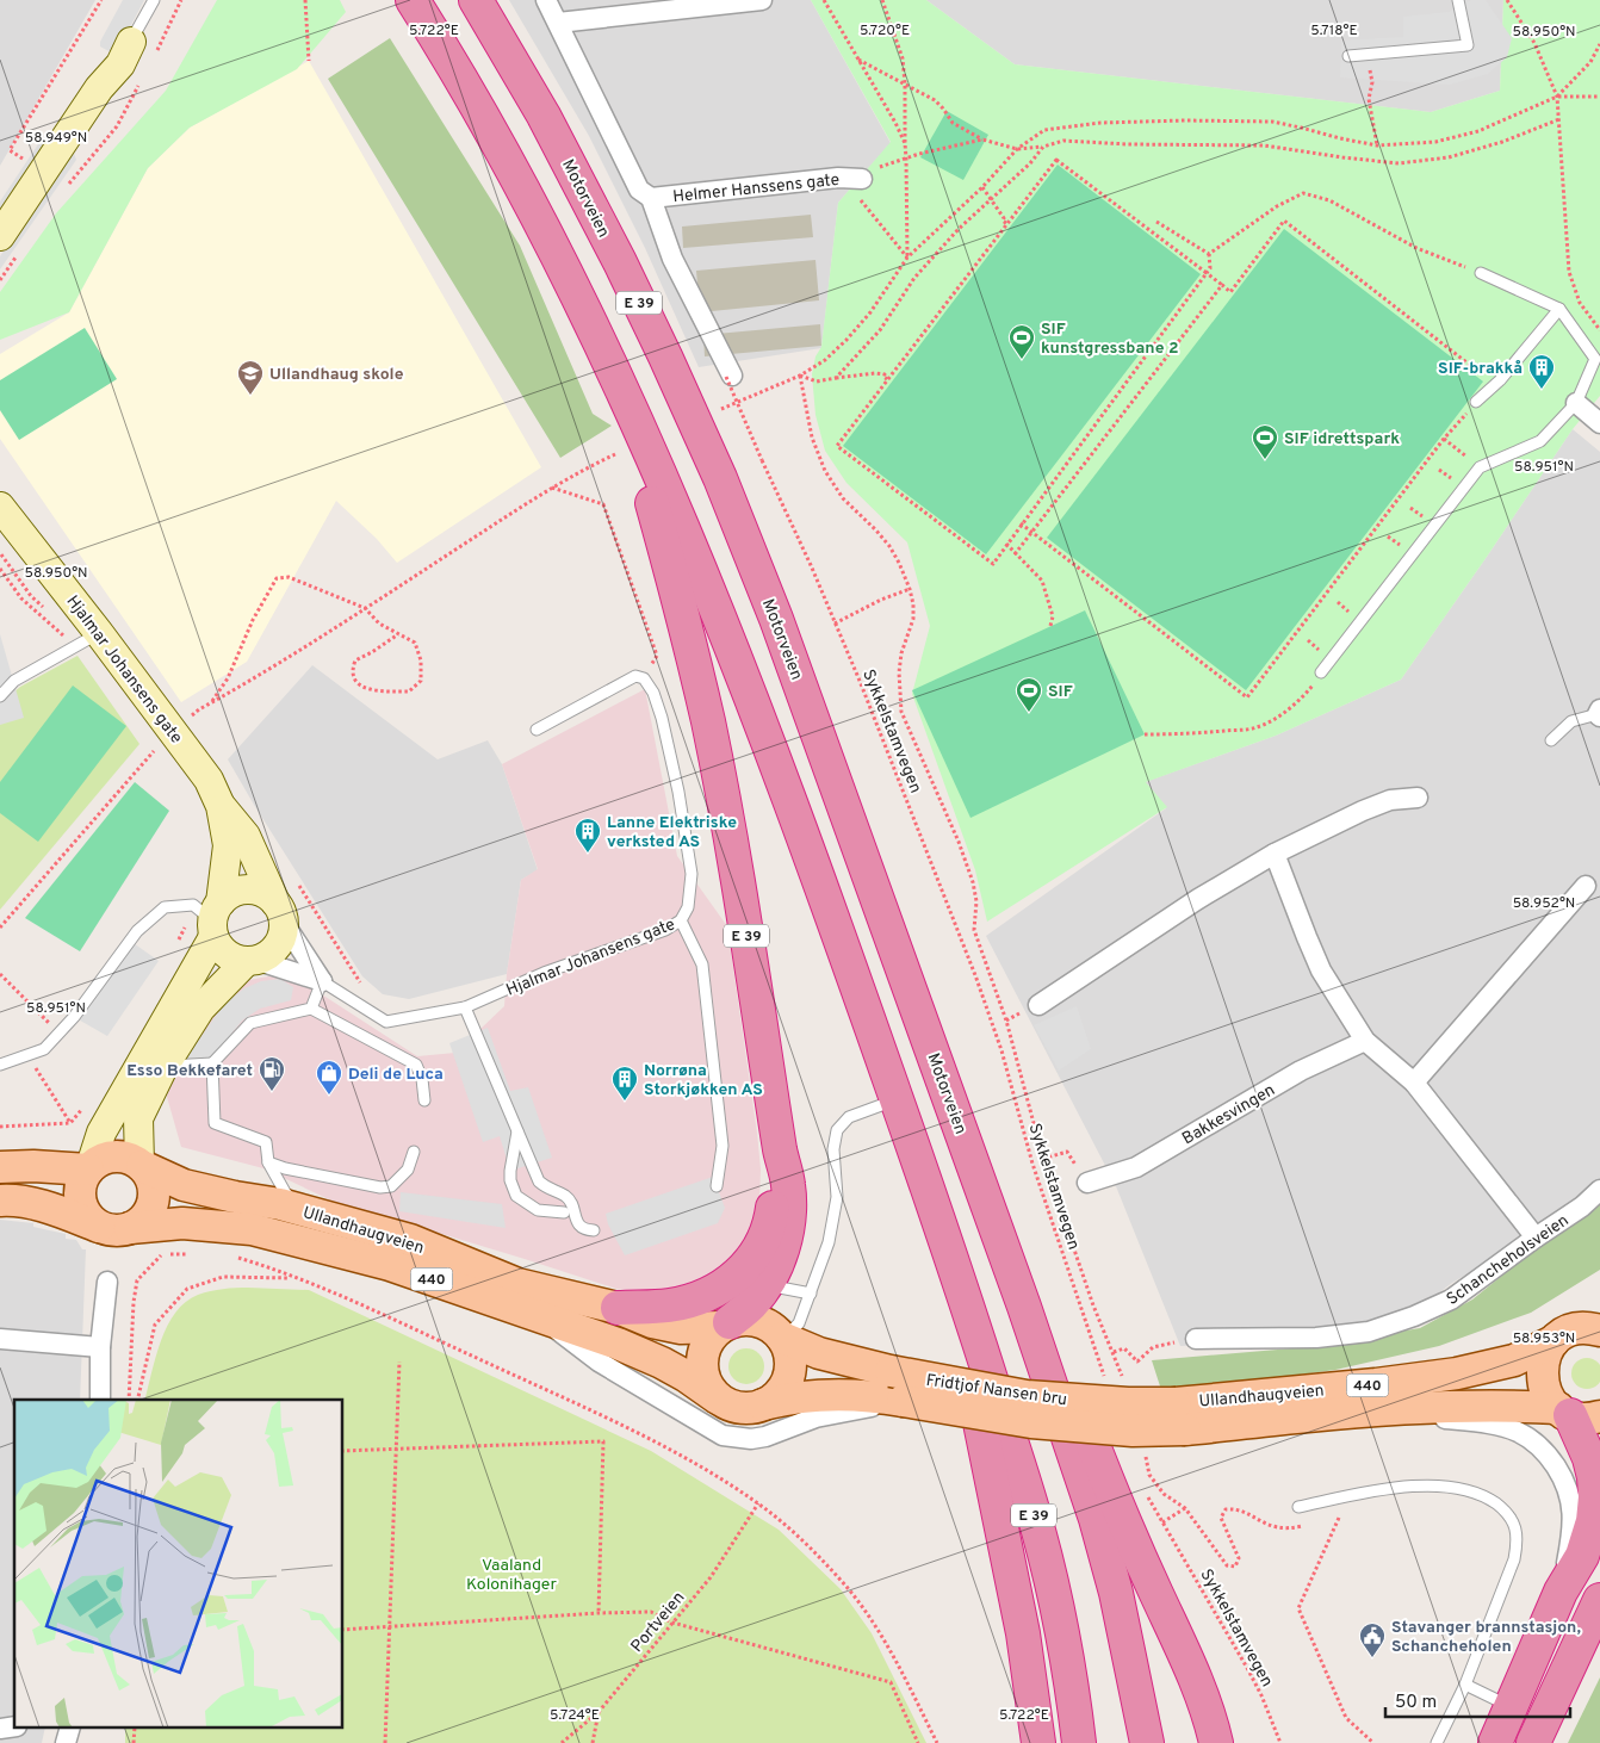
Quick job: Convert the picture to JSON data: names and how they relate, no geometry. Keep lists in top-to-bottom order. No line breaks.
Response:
{"streets":{"highway":["Motorveien","E 39"],"main road":["Ullandhaugveien","440","Fridtjof Nansen bru"],"street":["Helmer Hanssens gate","Hjalmar Johansens gate","Bakkesvingen","Schancheholsveien"],"path":["Sykkelstamvegen","Portveien"]},"crossings":[["Helmer Hanssens gate","Sykkelstamvegen"],["Motorveien","E 39"],["E 39","Ullandhaugveien"],["E 39","440"],["E 39","Fridtjof Nansen bru"],["Hjalmar Johansens gate","Ullandhaugveien"],["Hjalmar Johansens gate","440"],["Ullandhaugveien","440"],["Ullandhaugveien","Fridtjof Nansen bru"],["440","Fridtjof Nansen bru"]],"parks":["Vaaland Kolonihager"],"places":{"sports":["SIF kunstgressbane 2","SIF idrettspark","SIF"],"building":["SIF-brakkå","Lanne Elektriske verksted AS","Norrøna Storkjøkken AS"],"school or university":["Ullandhaug skole"],"fuel station":["Esso Bekkefaret"],"shop":["Deli de Luca"],"public building":["Stavanger brannstasjon, Schancheholen"]},"scale_bar":"50 m","coordinates":["5.722°E","5.720°E","5.718°E","58.950°N","58.949°N","58.951°N","58.952°N","58.953°N","5.724°E"]}
